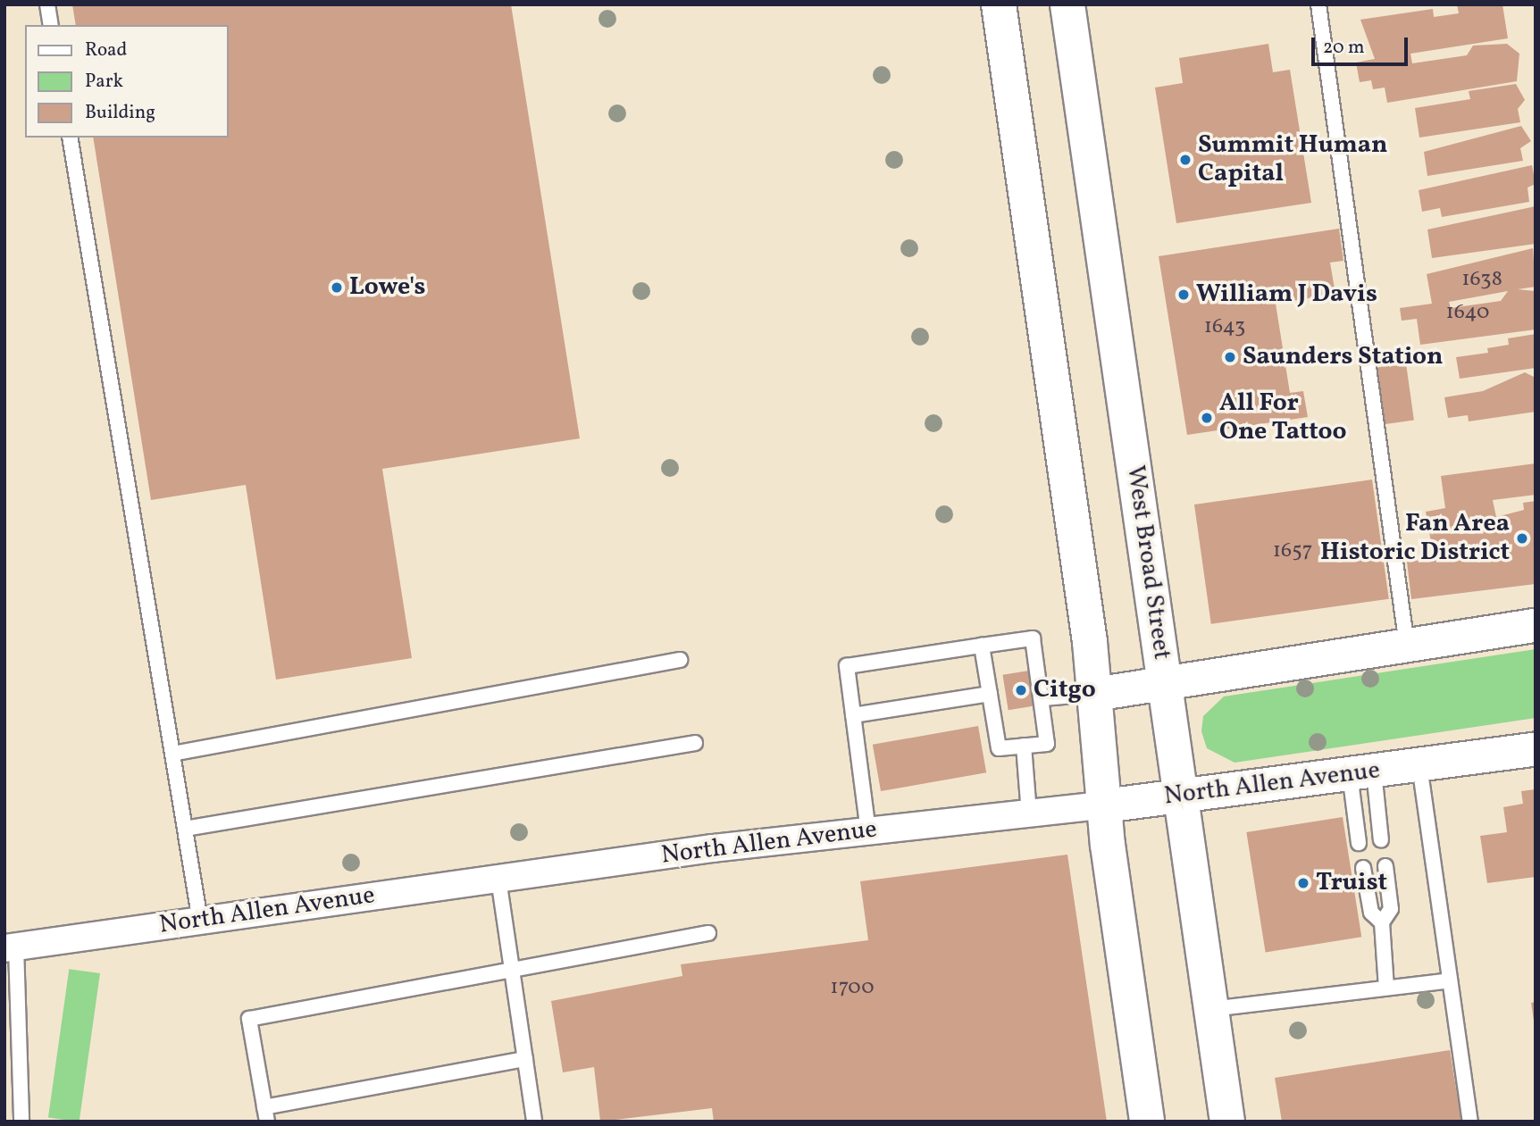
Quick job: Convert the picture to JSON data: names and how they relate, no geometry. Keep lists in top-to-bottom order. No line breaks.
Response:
{"streets":{"main road":["West Broad Street"],"street":["North Allen Avenue"]},"crossings":[["West Broad Street","North Allen Avenue"]],"places":["Summit Human Capital","Lowe's","William J Davis","Saunders Station","All For One Tattoo","Fan Area Historic District","Citgo","Truist"],"house_numbers":["1638","1640","1643","1657","1700"],"legend":["Road","Park","Building"],"scale_bar":"20 m"}
